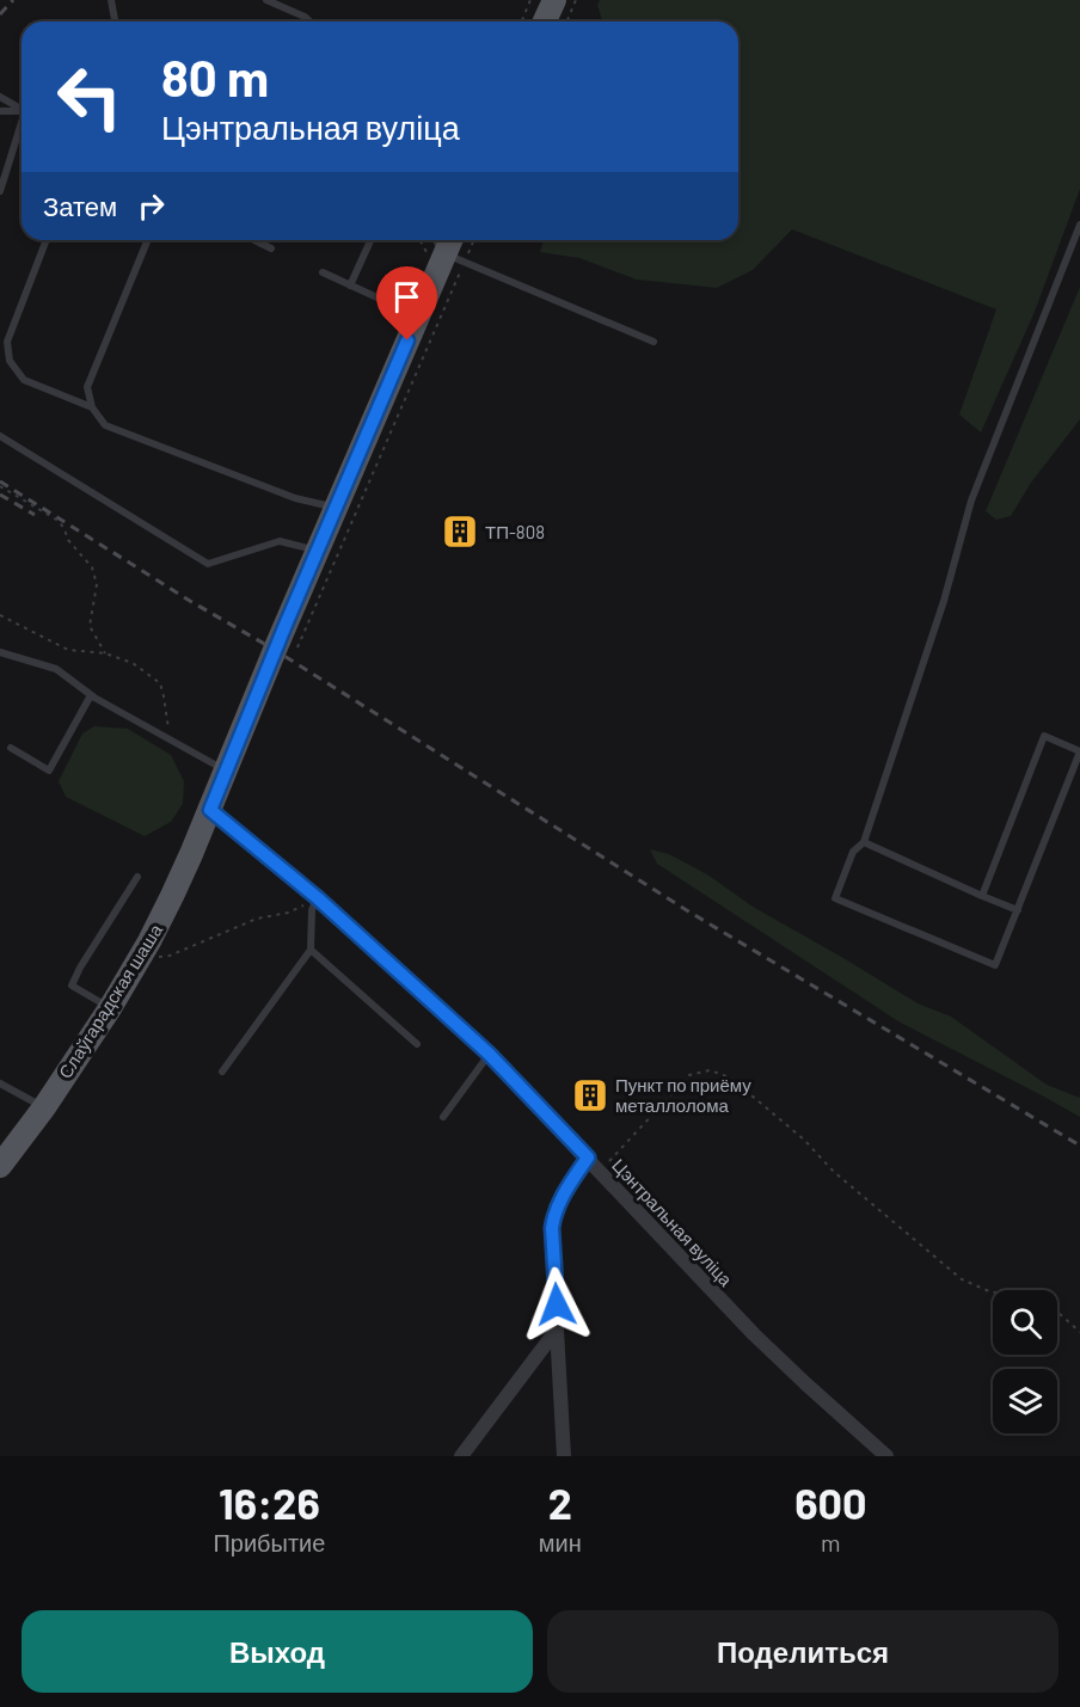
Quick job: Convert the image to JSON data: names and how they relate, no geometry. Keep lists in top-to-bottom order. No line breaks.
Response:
{"streets":{"main road":["Слаўгарадская шаша"],"street":["Цэнтральная вуліца"]},"crossings":[["Слаўгарадская шаша","Цэнтральная вуліца"]],"places":{"building":["ТП-808","Пункт по приёму металлолома"]},"page":{"turn":["80 m","Цэнтральная вуліца"],"then":"Затем","eta":["16:26","Прибытие","2","мин","600","m"],"buttons":["Выход","Поделиться"]}}
